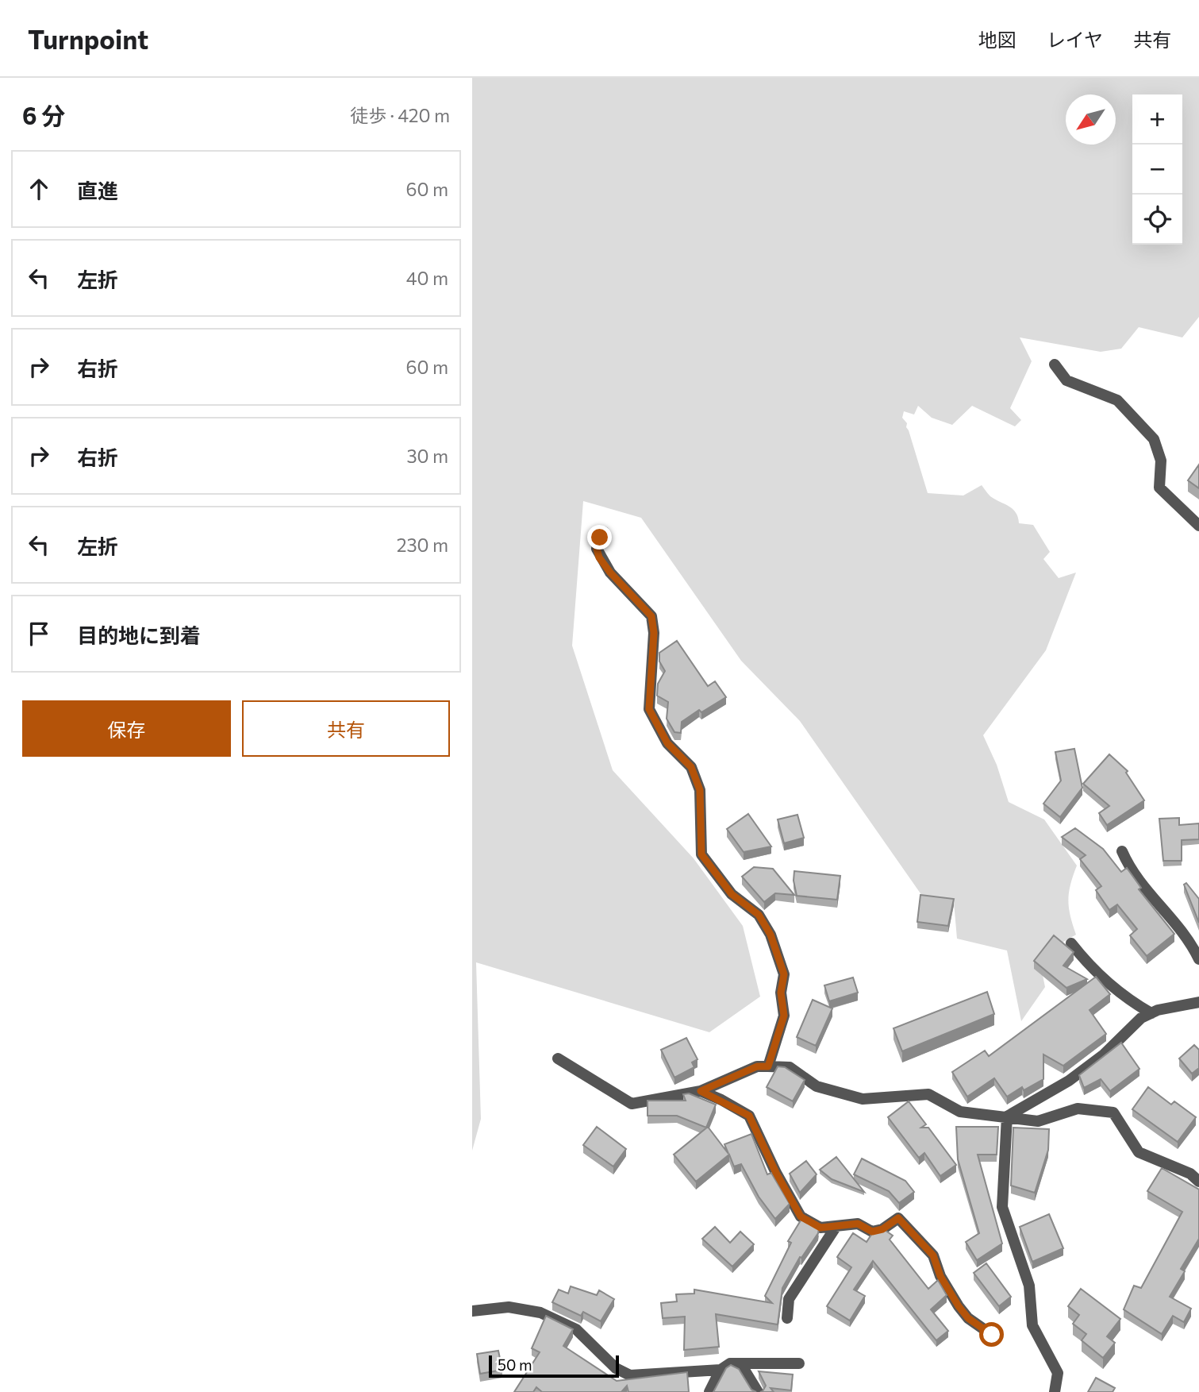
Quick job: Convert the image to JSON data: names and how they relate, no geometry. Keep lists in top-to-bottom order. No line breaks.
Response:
{"scale_bar":"50 m","north":"bottom left","page":{"header":"Turnpoint","nav":["地図","レイヤ","共有"],"heading":["6 分","徒歩 · 420 m"],"map_buttons":["+","−"],"list":[["直進","60 m"],["左折","40 m"],["右折","60 m"],["右折","30 m"],["左折","230 m"],"目的地に到着"],"buttons":["保存","共有"],"scale":"50 m"}}
